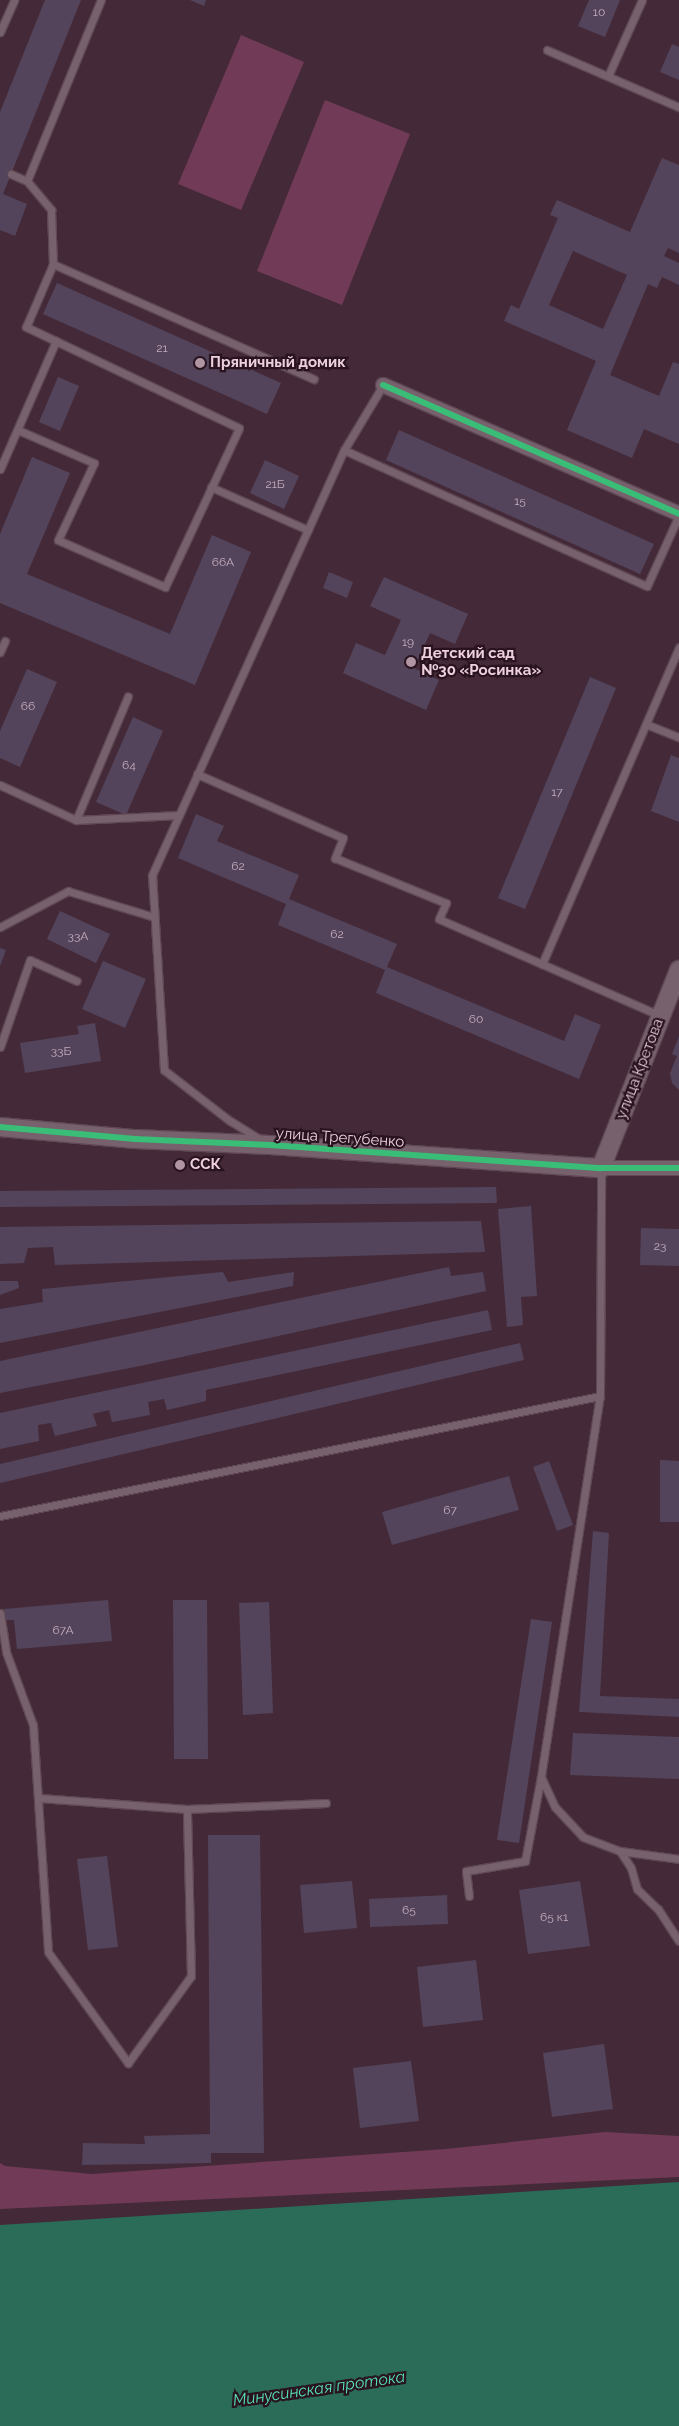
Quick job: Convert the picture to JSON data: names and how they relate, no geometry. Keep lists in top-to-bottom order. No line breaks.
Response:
{"streets":{"street":["улица Кретова","улица Трегубенко"]},"crossings":[["улица Кретова","улица Трегубенко"]],"water":["Минусинская протока"],"places":["Пряничный домик","Детский сад №30 «Росинка»","ССК"],"house_numbers":["10","21","21Б","15","66А","19","66","64","17","62","62","33А","60","33Б","23","67","67А","65","65 к1"]}
